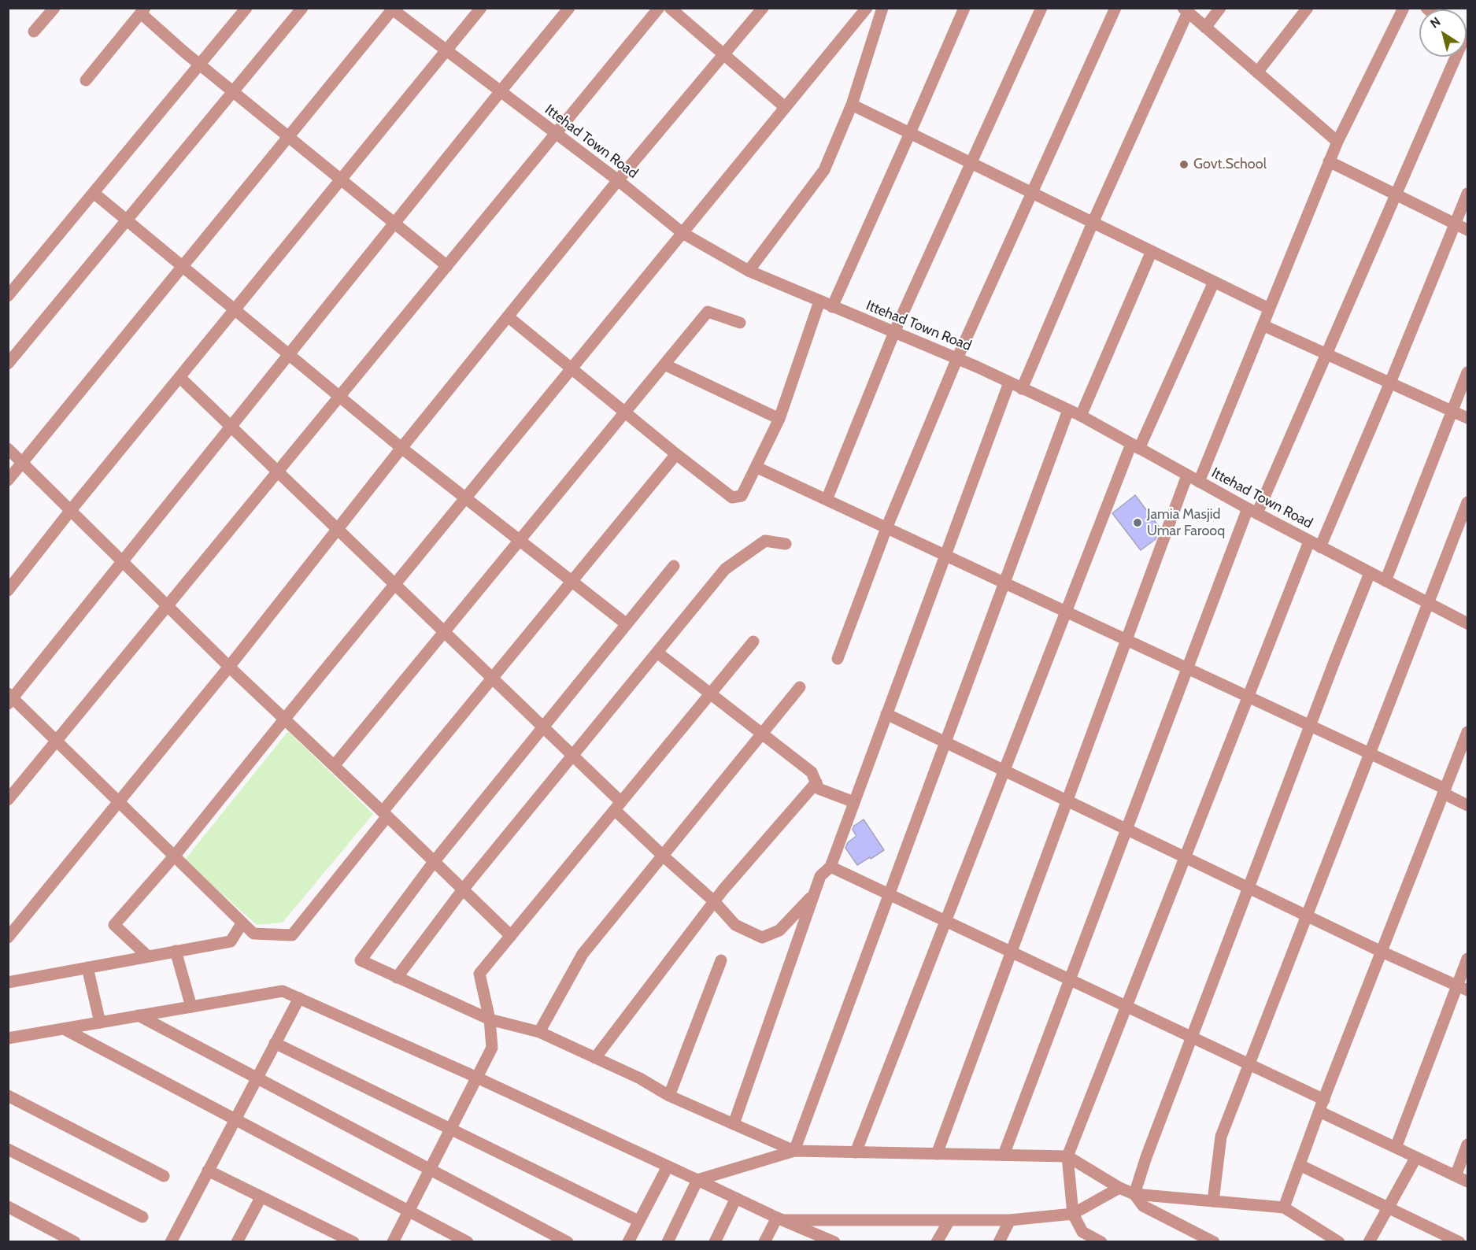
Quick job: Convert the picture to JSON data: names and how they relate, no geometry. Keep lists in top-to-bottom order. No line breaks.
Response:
{"streets":{"street":["Ittehad Town Road"]},"places":["Govt.School","Jamia Masjid Umar Farooq"],"north":"top left"}
